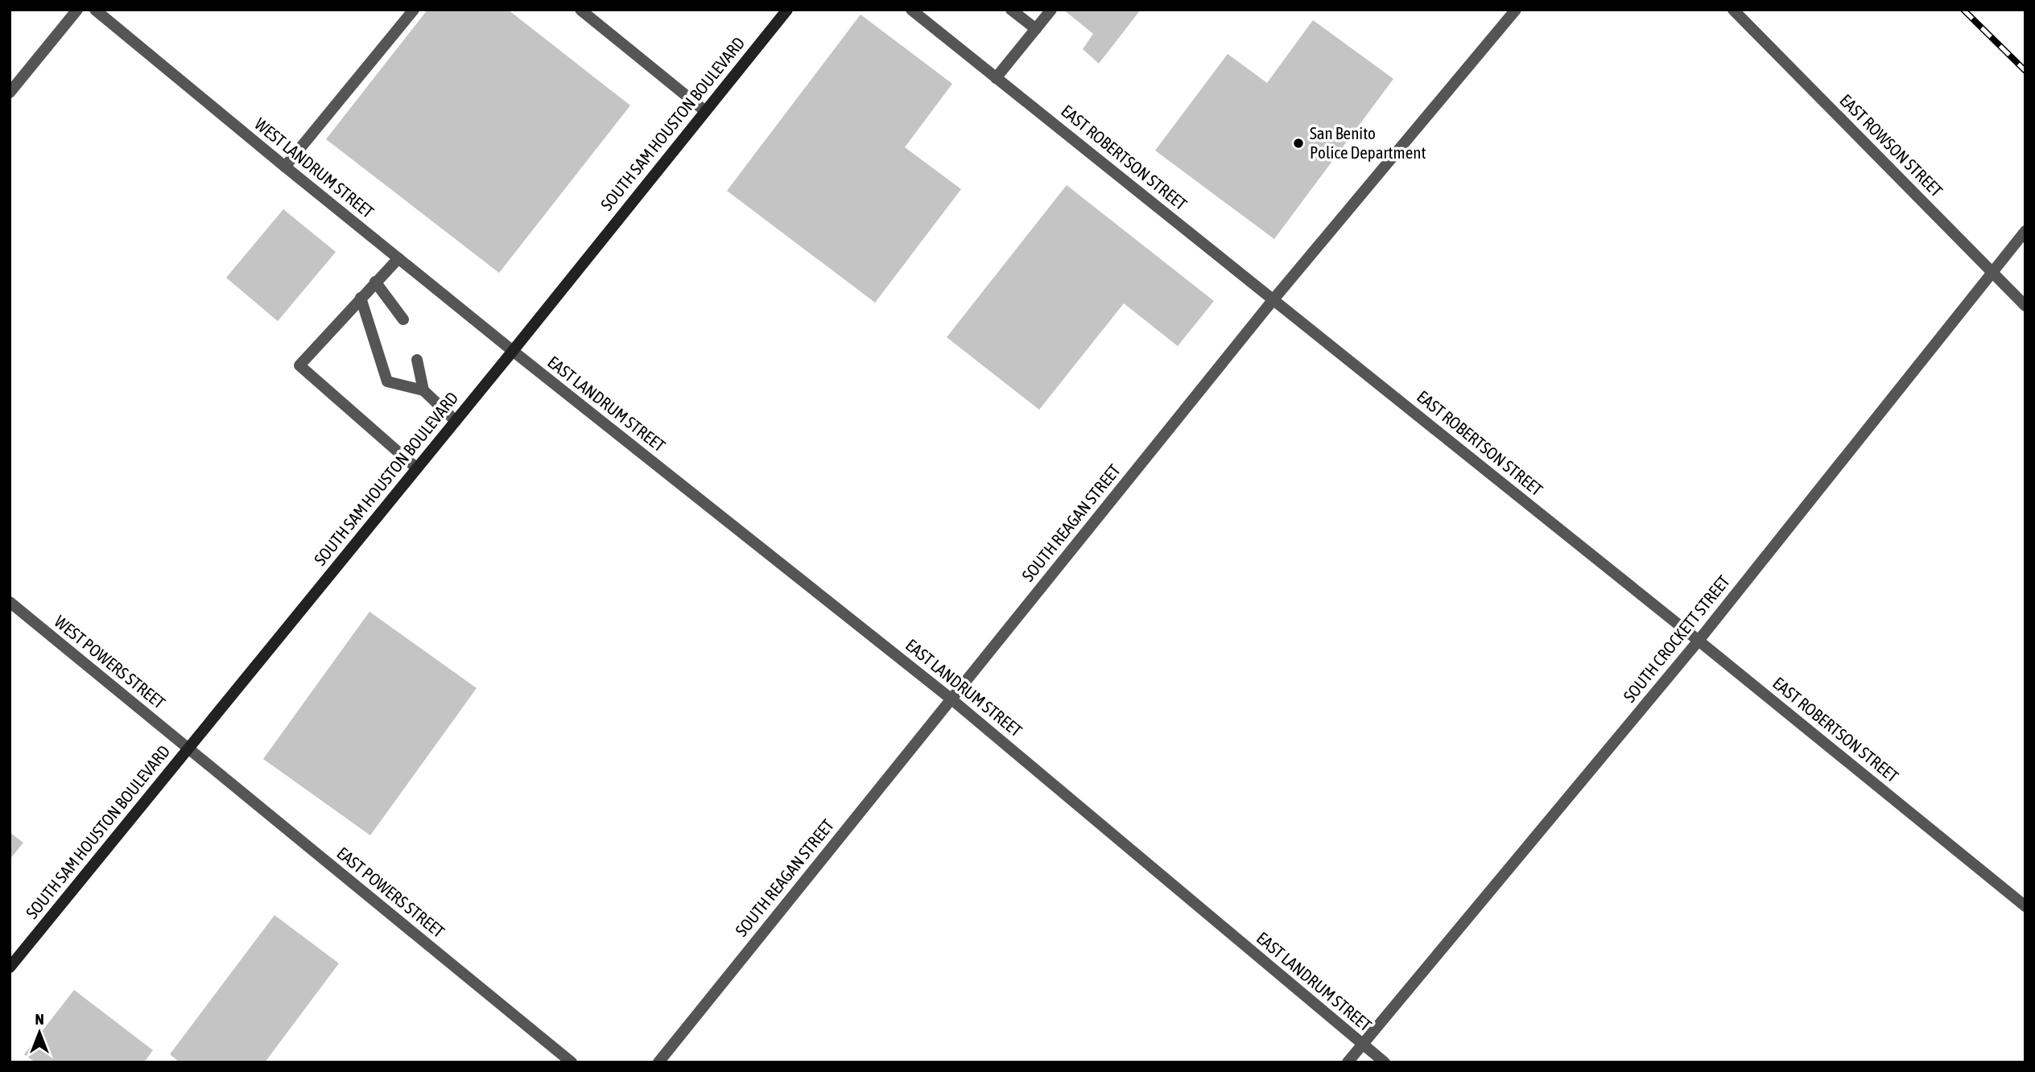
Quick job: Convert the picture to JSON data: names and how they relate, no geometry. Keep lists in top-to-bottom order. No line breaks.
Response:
{"streets":{"main road":["SOUTH SAM HOUSTON BOULEVARD"],"street":["EAST ROWSON STREET","EAST ROBERTSON STREET","WEST LANDRUM STREET","EAST LANDRUM STREET","SOUTH REAGAN STREET","SOUTH CROCKETT STREET","WEST POWERS STREET","EAST POWERS STREET"]},"crossings":[["SOUTH SAM HOUSTON BOULEVARD","WEST LANDRUM STREET"],["SOUTH SAM HOUSTON BOULEVARD","EAST LANDRUM STREET"],["SOUTH SAM HOUSTON BOULEVARD","WEST POWERS STREET"],["SOUTH SAM HOUSTON BOULEVARD","EAST POWERS STREET"],["EAST ROWSON STREET","SOUTH CROCKETT STREET"],["EAST ROBERTSON STREET","SOUTH REAGAN STREET"],["EAST ROBERTSON STREET","SOUTH CROCKETT STREET"],["WEST LANDRUM STREET","EAST LANDRUM STREET"],["EAST LANDRUM STREET","SOUTH REAGAN STREET"],["EAST LANDRUM STREET","SOUTH CROCKETT STREET"],["WEST POWERS STREET","EAST POWERS STREET"]],"places":["San Benito Police Department"],"north":"top"}
